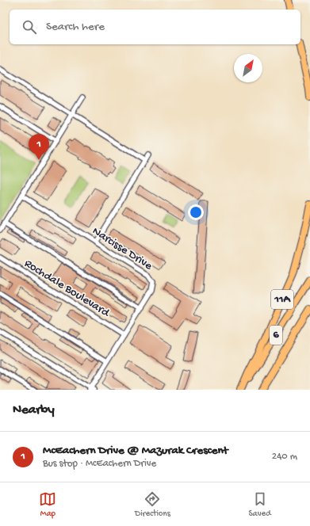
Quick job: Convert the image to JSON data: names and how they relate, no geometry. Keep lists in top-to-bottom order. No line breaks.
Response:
{"streets":{"highway":["11A","6"],"street":["Narcisse Drive","Rochdale Boulevard"]},"crossings":[["Narcisse Drive","Rochdale Boulevard"],["11A","6"]],"north":"top right","page":{"search":"Search here","pins":"1","heading":"Nearby","list":[{"mark":"1","name":"McEachern Drive @ Mazurak Crescent","note":"Bus stop · McEachern Drive","value":"240 m"}],"nav":["Map","Directions","Saved"]}}
